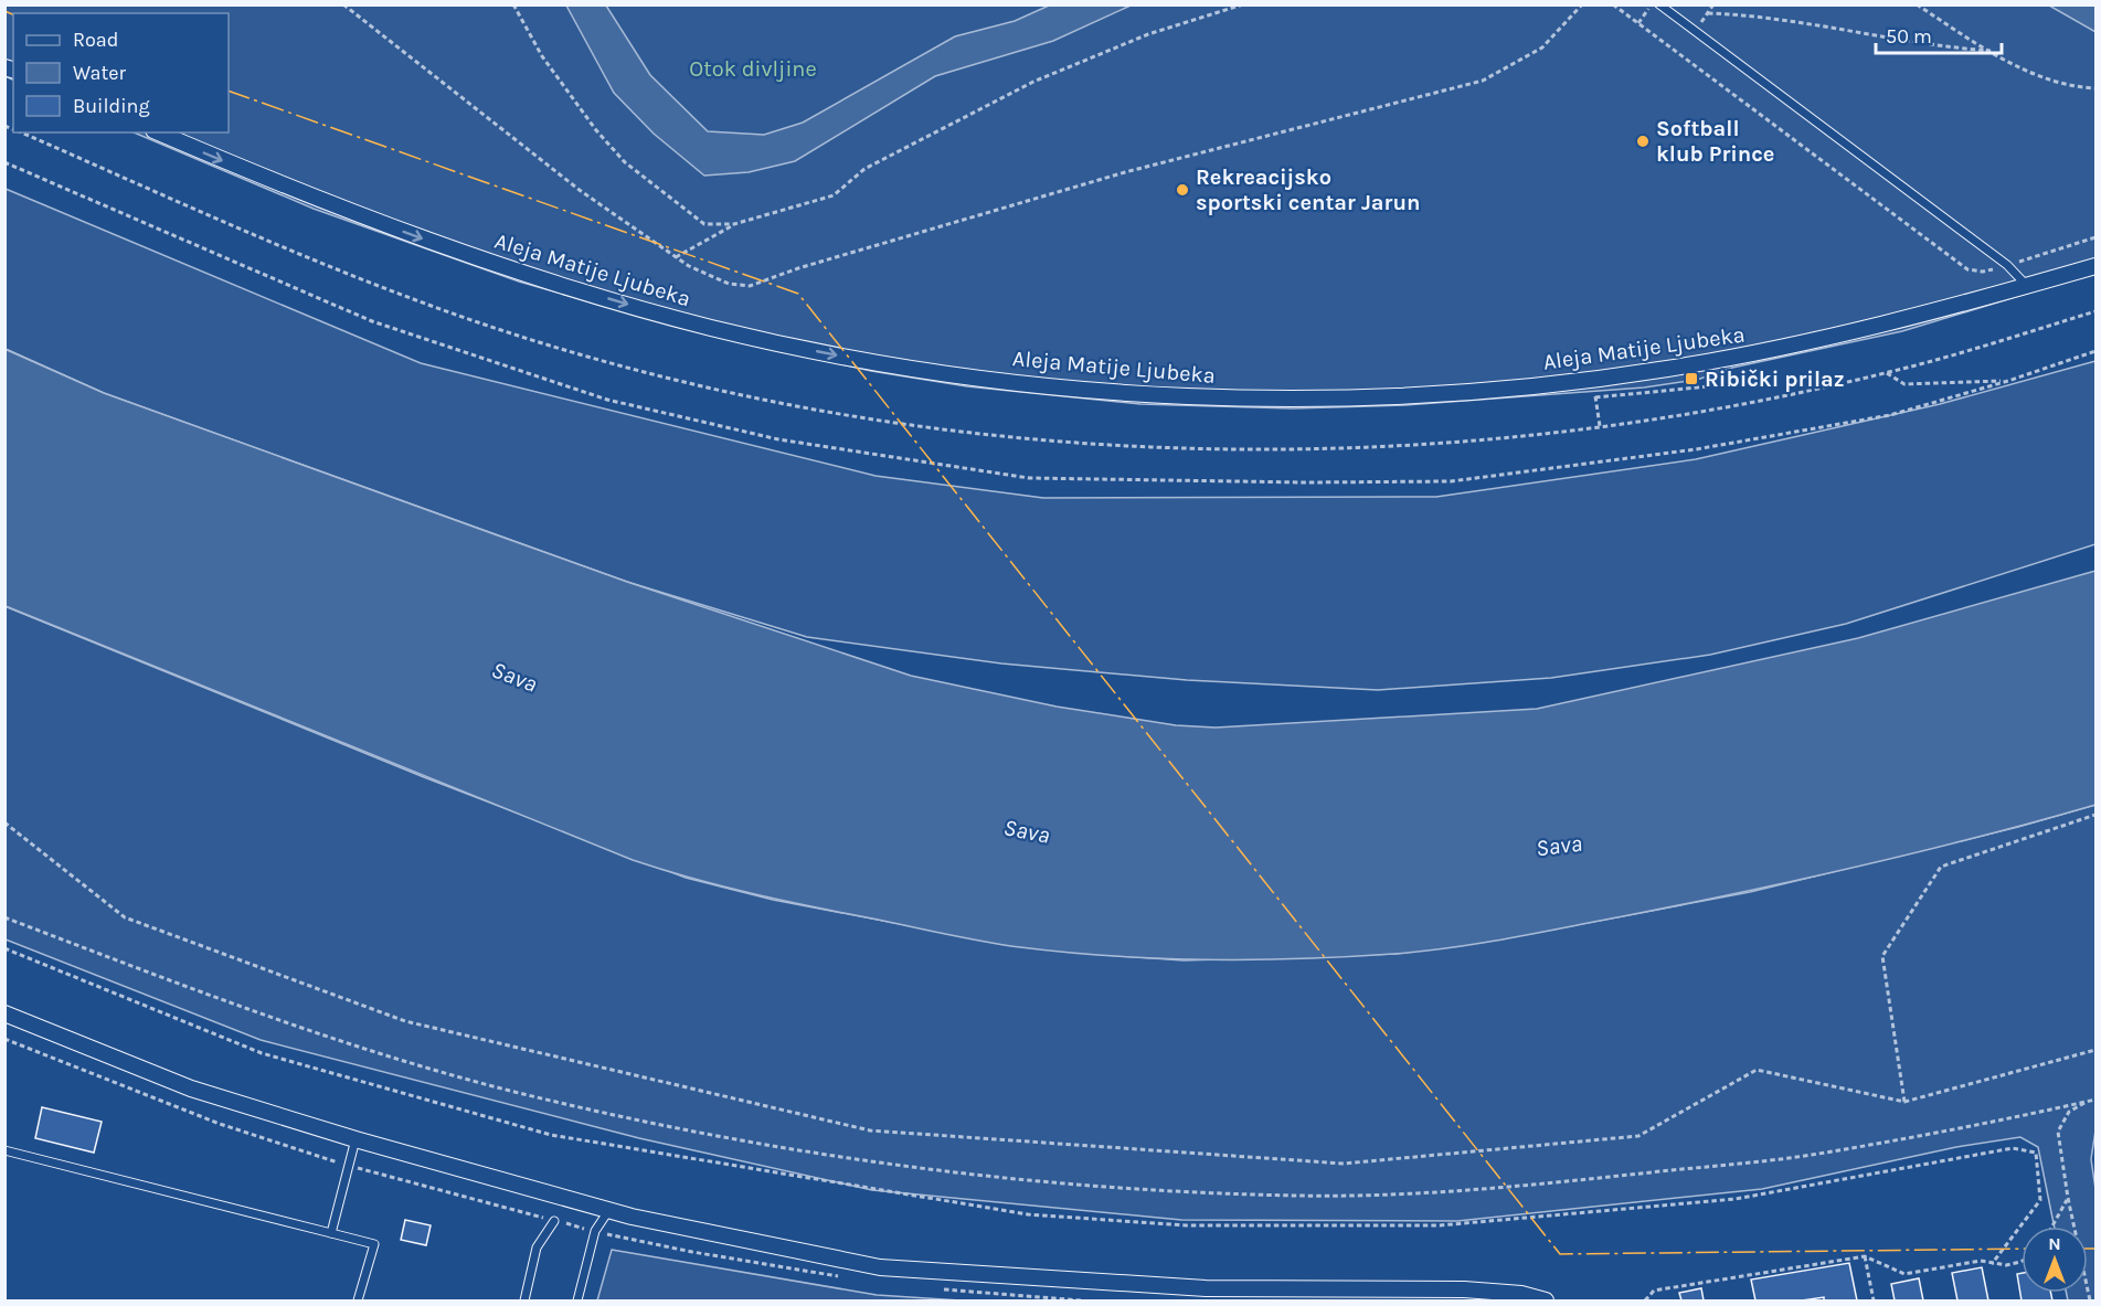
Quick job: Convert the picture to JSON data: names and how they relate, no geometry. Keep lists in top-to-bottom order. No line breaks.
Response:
{"streets":{"street":["Aleja Matije Ljubeka"]},"one_way":["Aleja Matije Ljubeka"],"water":["Sava"],"parks":["Otok divljine"],"places":{"other":["Softball klub Prince","Rekreacijsko sportski centar Jarun"],"transit":["Ribički prilaz"]},"legend":["Road","Water","Building"],"scale_bar":"50 m","north":"top"}
